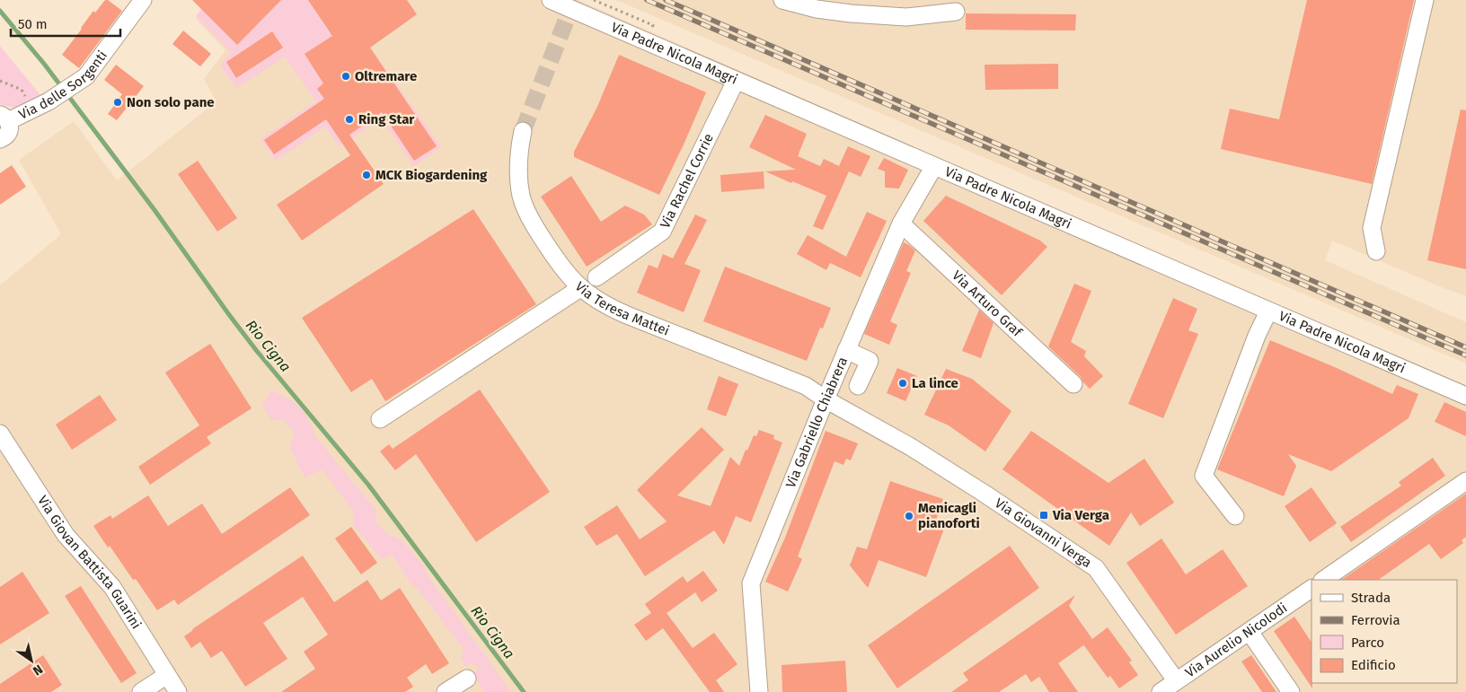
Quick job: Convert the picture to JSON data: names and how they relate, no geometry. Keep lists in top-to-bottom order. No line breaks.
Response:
{"streets":{"street":["Via Padre Nicola Magri","Via delle Sorgenti","Via Rachel Corrie","Via Arturo Graf","Via Teresa Mattei","Via Gabriello Chiabrera","Via Giovanni Verga","Via Giovan Battista Guarini","Via Aurelio Nicolodi"]},"crossings":[["Via Padre Nicola Magri","Via Rachel Corrie"],["Via Padre Nicola Magri","Via Gabriello Chiabrera"],["Via Arturo Graf","Via Gabriello Chiabrera"],["Via Teresa Mattei","Via Gabriello Chiabrera"],["Via Teresa Mattei","Via Giovanni Verga"],["Via Gabriello Chiabrera","Via Giovanni Verga"],["Via Giovanni Verga","Via Aurelio Nicolodi"]],"water":["Rio Cigna"],"places":{"other":["Oltremare","Non solo pane","Ring Star","MCK Biogardening","La lince","Menicagli pianoforti"],"transit":["Via Verga"]},"legend":["Strada","Ferrovia","Parco","Edificio"],"scale_bar":"50 m","north":"bottom right"}
